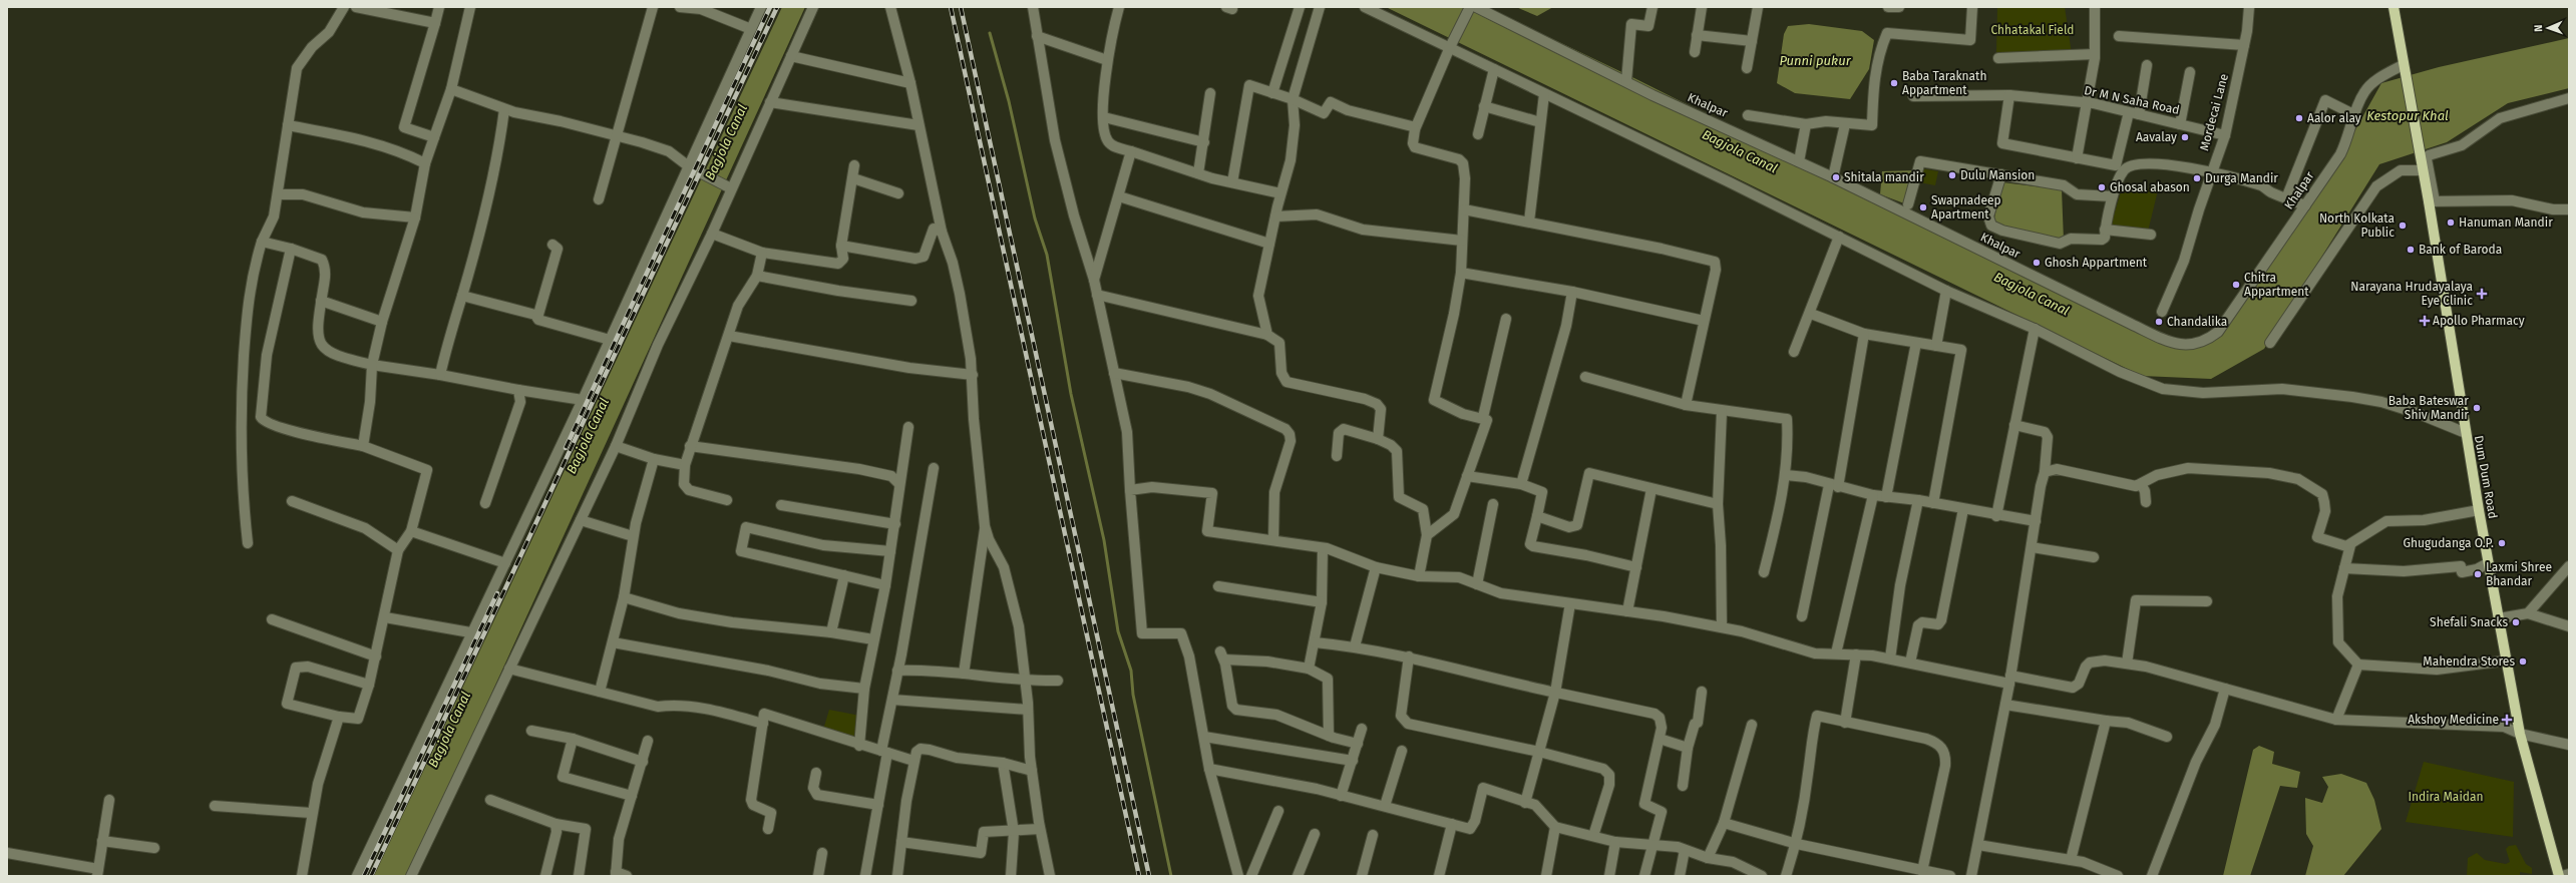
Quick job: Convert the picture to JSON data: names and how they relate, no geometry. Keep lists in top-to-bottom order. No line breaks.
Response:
{"streets":{"main road":["Dum Dum Road"],"street":["Dr M N Saha Road","Khalpar","Mordecai Lane"]},"crossings":[["Dr M N Saha Road","Mordecai Lane"],["Khalpar","Dum Dum Road"]],"water":["Punni pukur","Kestopur Khal","Bagjola Canal"],"parks":["Chhatakal Field","Indira Maidan"],"places":{"other":["Baba Taraknath Appartment","Aalor alay","Aavalay","Dulu Mansion","Shitala mandir","Durga Mandir","Ghosal abason","Swapnadeep Apartment","Hanuman Mandir","North Kolkata Public","Bank of Baroda","Ghosh Appartment","Chitra Appartment","Chandalika","Baba Bateswar Shiv Mandir","Ghugudanga O.P.","Laxmi Shree Bhandar","Shefali Snacks","Mahendra Stores"],"health":["Narayana Hrudayalaya Eye Clinic","Apollo Pharmacy","Akshoy Medicine"]},"north":"left"}
